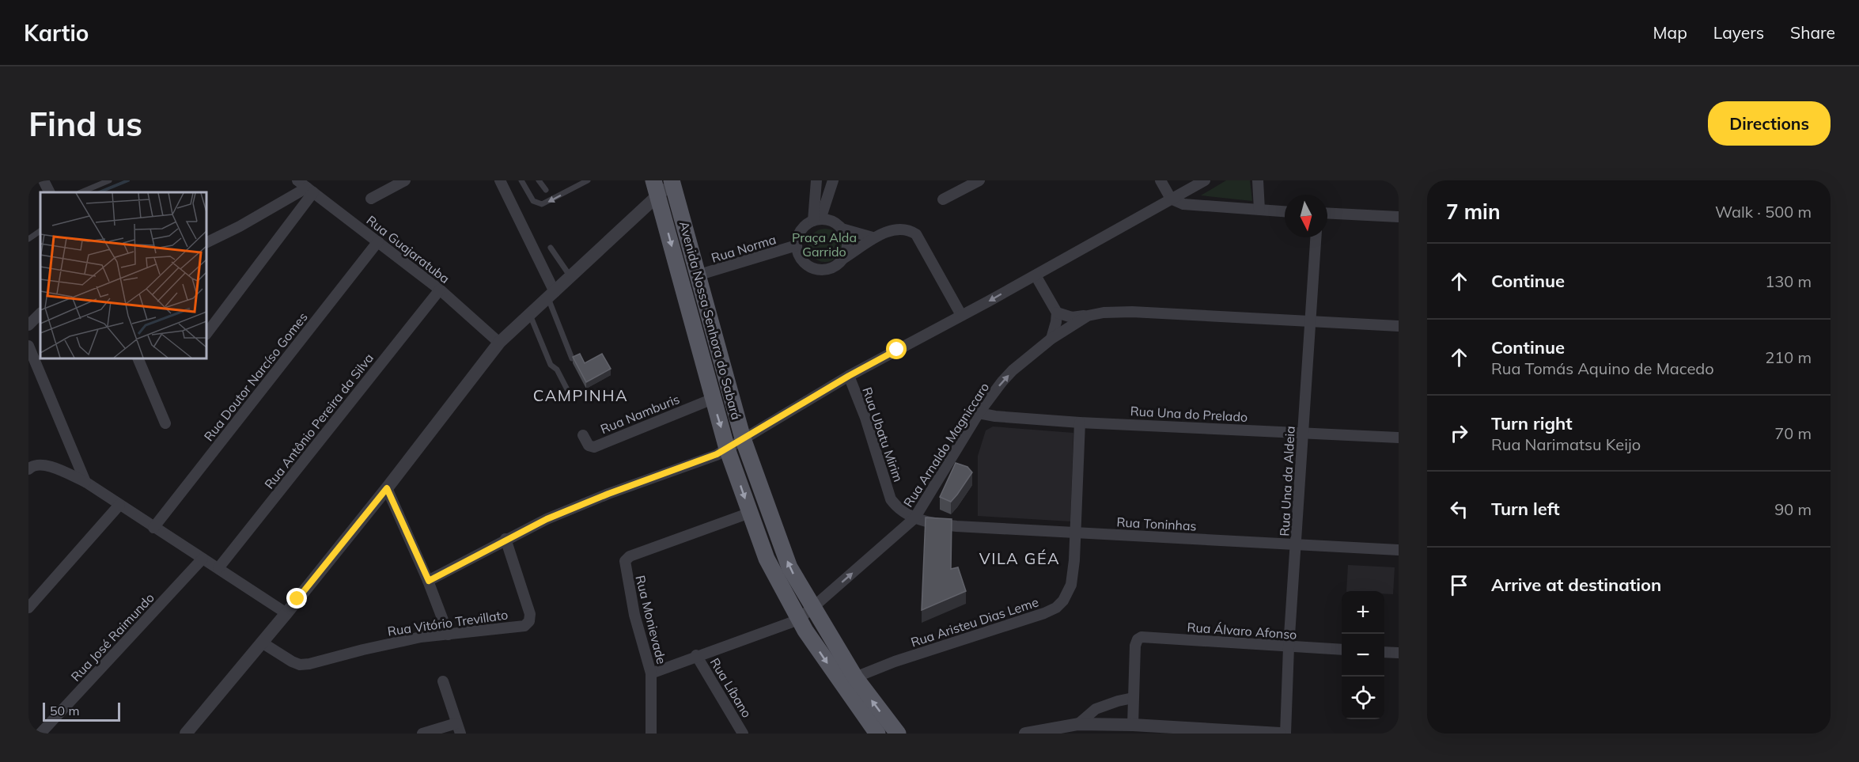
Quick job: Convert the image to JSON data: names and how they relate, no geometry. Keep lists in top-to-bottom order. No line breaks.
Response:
{"streets":{"main road":["Avenida Nossa Senhora do Sabará"],"street":["Rua Norma","Rua Guajaratuba","Rua Doutor Narcíso Gomes","Rua Namburis","Rua Una do Prelado","Rua Antônio Pereira da Silva","Rua Ubatu Mirim","Rua Arnaldo Magniccaro","Rua Una da Aldeia","Rua Toninhas","Rua Monievade","Rua Aristeu Dias Leme","Rua Vitório Trevillato","Rua Álvaro Afonso","Rua José Raimundo","Rua Líbano"]},"crossings":[["Rua Norma","Avenida Nossa Senhora do Sabará"],["Rua Guajaratuba","Rua Doutor Narcíso Gomes"],["Rua Guajaratuba","Rua Antônio Pereira da Silva"],["Avenida Nossa Senhora do Sabará","Rua Namburis"],["Avenida Nossa Senhora do Sabará","Rua Arnaldo Magniccaro"],["Avenida Nossa Senhora do Sabará","Rua Monievade"],["Avenida Nossa Senhora do Sabará","Rua Aristeu Dias Leme"],["Rua Una do Prelado","Rua Arnaldo Magniccaro"],["Rua Una do Prelado","Rua Una da Aldeia"],["Rua Una do Prelado","Rua Aristeu Dias Leme"],["Rua Ubatu Mirim","Rua Arnaldo Magniccaro"],["Rua Ubatu Mirim","Rua Toninhas"],["Rua Arnaldo Magniccaro","Rua Una da Aldeia"],["Rua Arnaldo Magniccaro","Rua Toninhas"],["Rua Arnaldo Magniccaro","Rua Monievade"],["Rua Arnaldo Magniccaro","Rua Líbano"],["Rua Una da Aldeia","Rua Toninhas"],["Rua Una da Aldeia","Rua Álvaro Afonso"],["Rua Toninhas","Rua Aristeu Dias Leme"]],"districts":["CAMPINHA","VILA GÉA"],"parks":["Praça Alda Garrido"],"scale_bar":"50 m","north":"bottom","page":{"header":"Kartio","nav":["Map","Layers","Share"],"buttons":"Directions","title":"Find us","heading":["7 min","Walk · 500 m"],"list":[["Continue","130 m"],["Continue","Rua Tomás Aquino de Macedo","210 m"],["Turn right","Rua Narimatsu Keijo","70 m"],["Turn left","90 m"],"Arrive at destination"],"map_buttons":["+","−"],"scale":"50 m"}}
